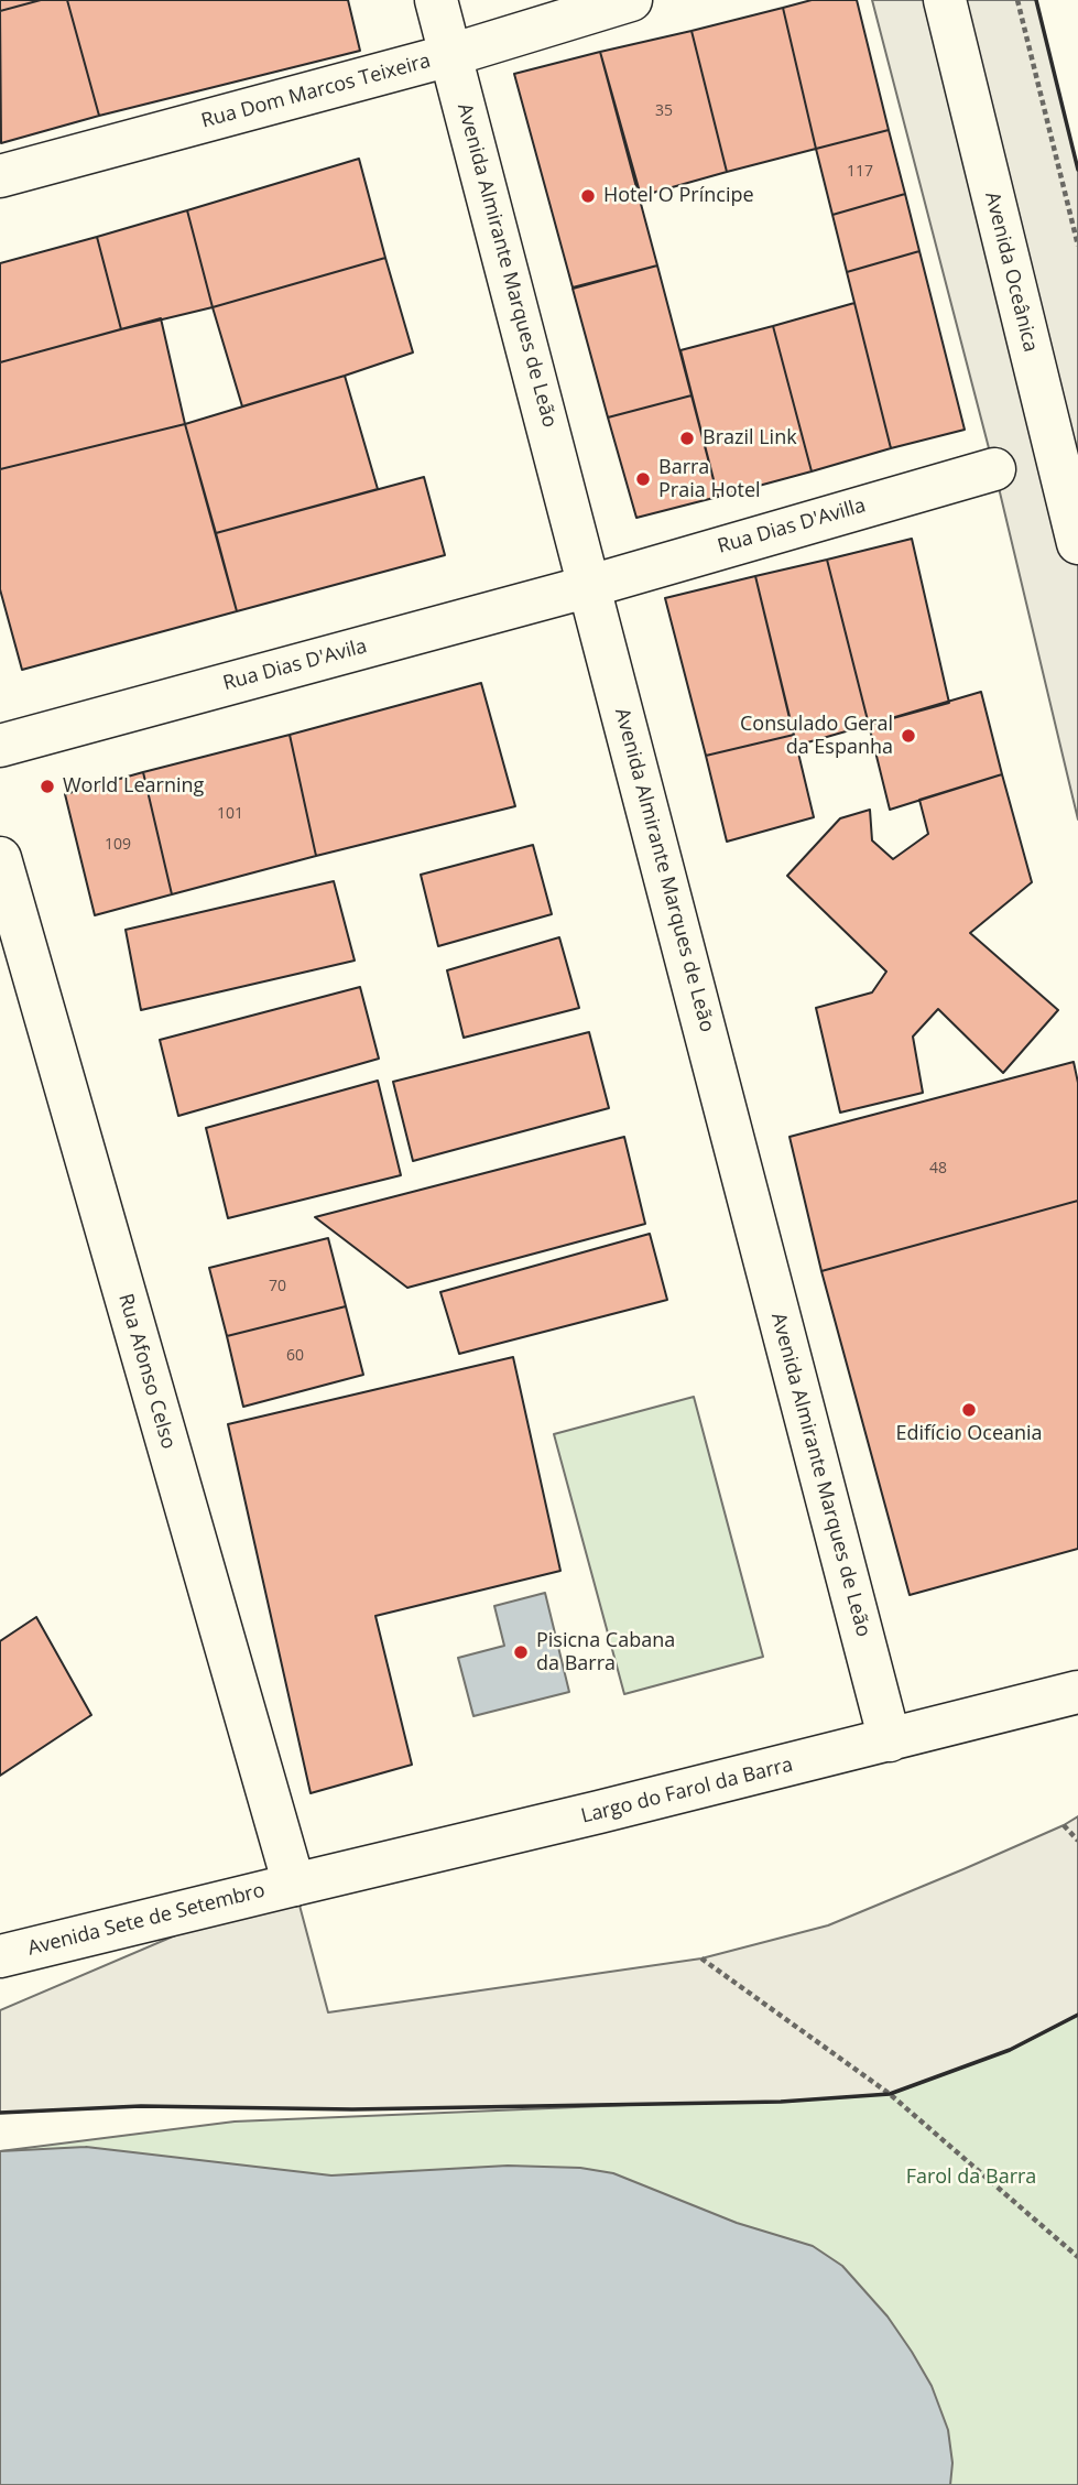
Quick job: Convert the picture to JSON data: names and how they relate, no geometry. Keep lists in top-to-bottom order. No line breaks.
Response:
{"streets":{"street":["Rua Dom Marcos Teixeira","Avenida Almirante Marques de Leão","Avenida Oceânica","Rua Dias D'Avilla","Rua Dias D'Avila","Rua Afonso Celso","Largo do Farol da Barra","Avenida Sete de Setembro"]},"crossings":[["Rua Dom Marcos Teixeira","Avenida Almirante Marques de Leão"],["Avenida Almirante Marques de Leão","Rua Dias D'Avilla"],["Avenida Almirante Marques de Leão","Rua Dias D'Avila"],["Avenida Almirante Marques de Leão","Largo do Farol da Barra"],["Rua Dias D'Avilla","Rua Dias D'Avila"],["Rua Afonso Celso","Largo do Farol da Barra"],["Rua Afonso Celso","Avenida Sete de Setembro"],["Largo do Farol da Barra","Avenida Sete de Setembro"]],"parks":["Farol da Barra"],"places":["Hotel O Príncipe","Brazil Link","Barra Praia Hotel","Consulado Geral da Espanha","World Learning","Edifício Oceania","Pisicna Cabana da Barra"],"house_numbers":["35","117","101","109","48","70","60"]}
